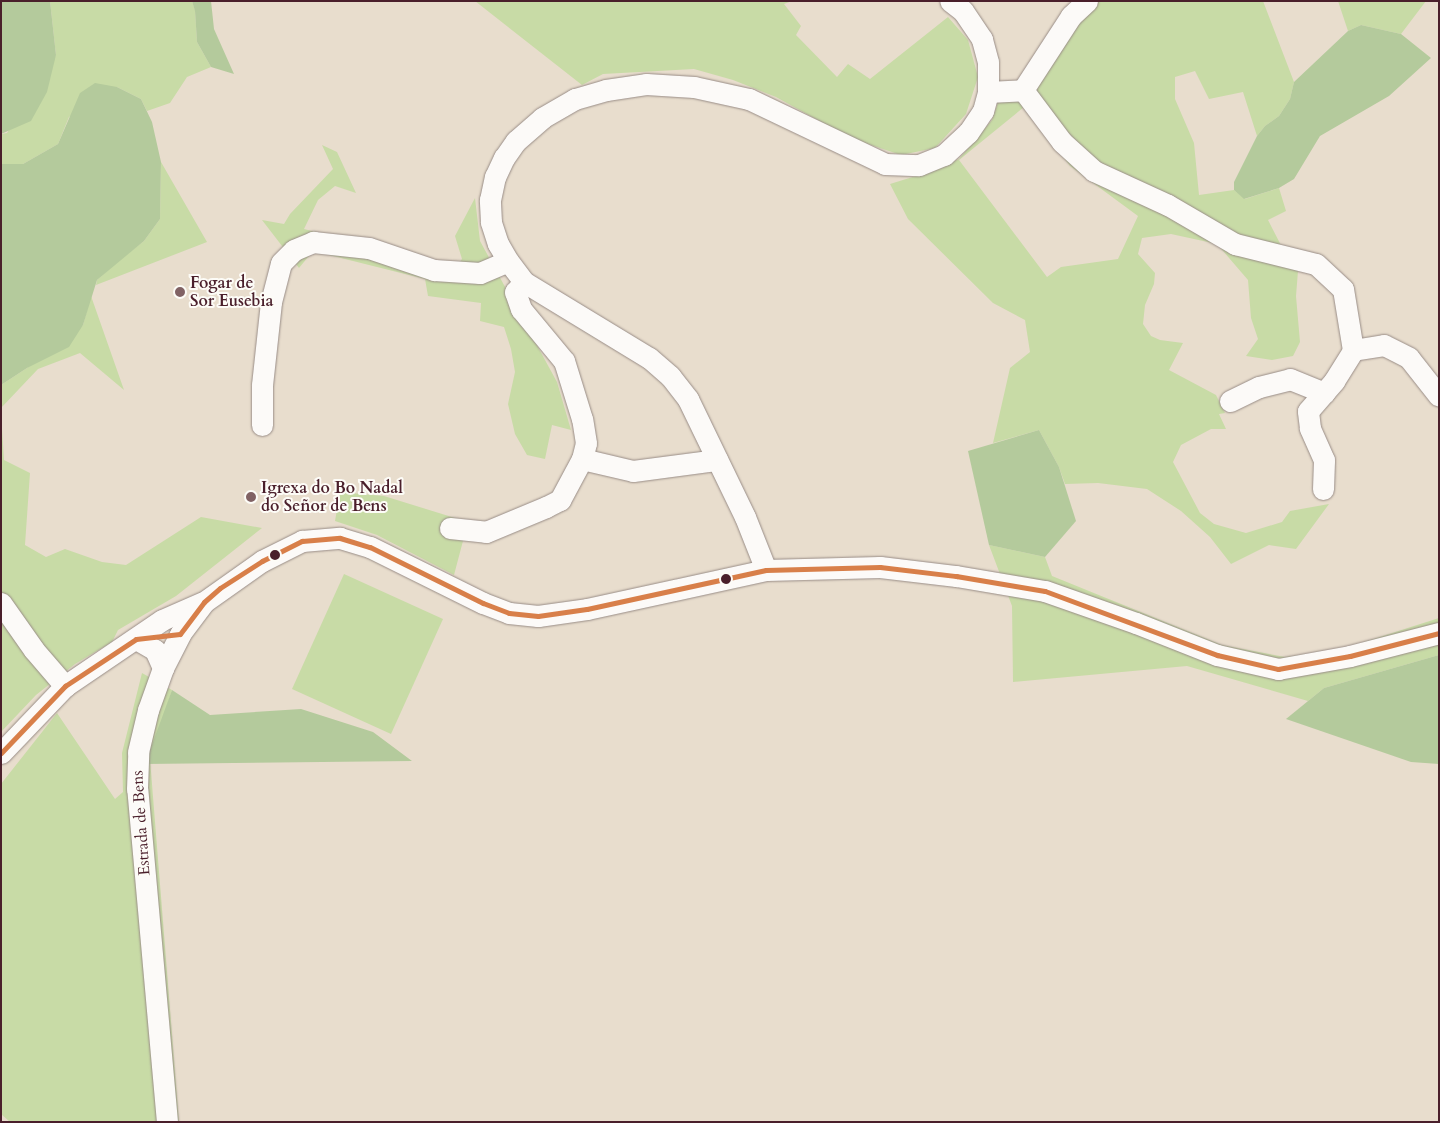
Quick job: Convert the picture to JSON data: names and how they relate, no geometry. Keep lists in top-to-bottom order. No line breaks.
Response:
{"streets":{"street":["Estrada de Bens"]},"places":["Fogar de Sor Eusebia","Igrexa do Bo Nadal do Señor de Bens"]}
